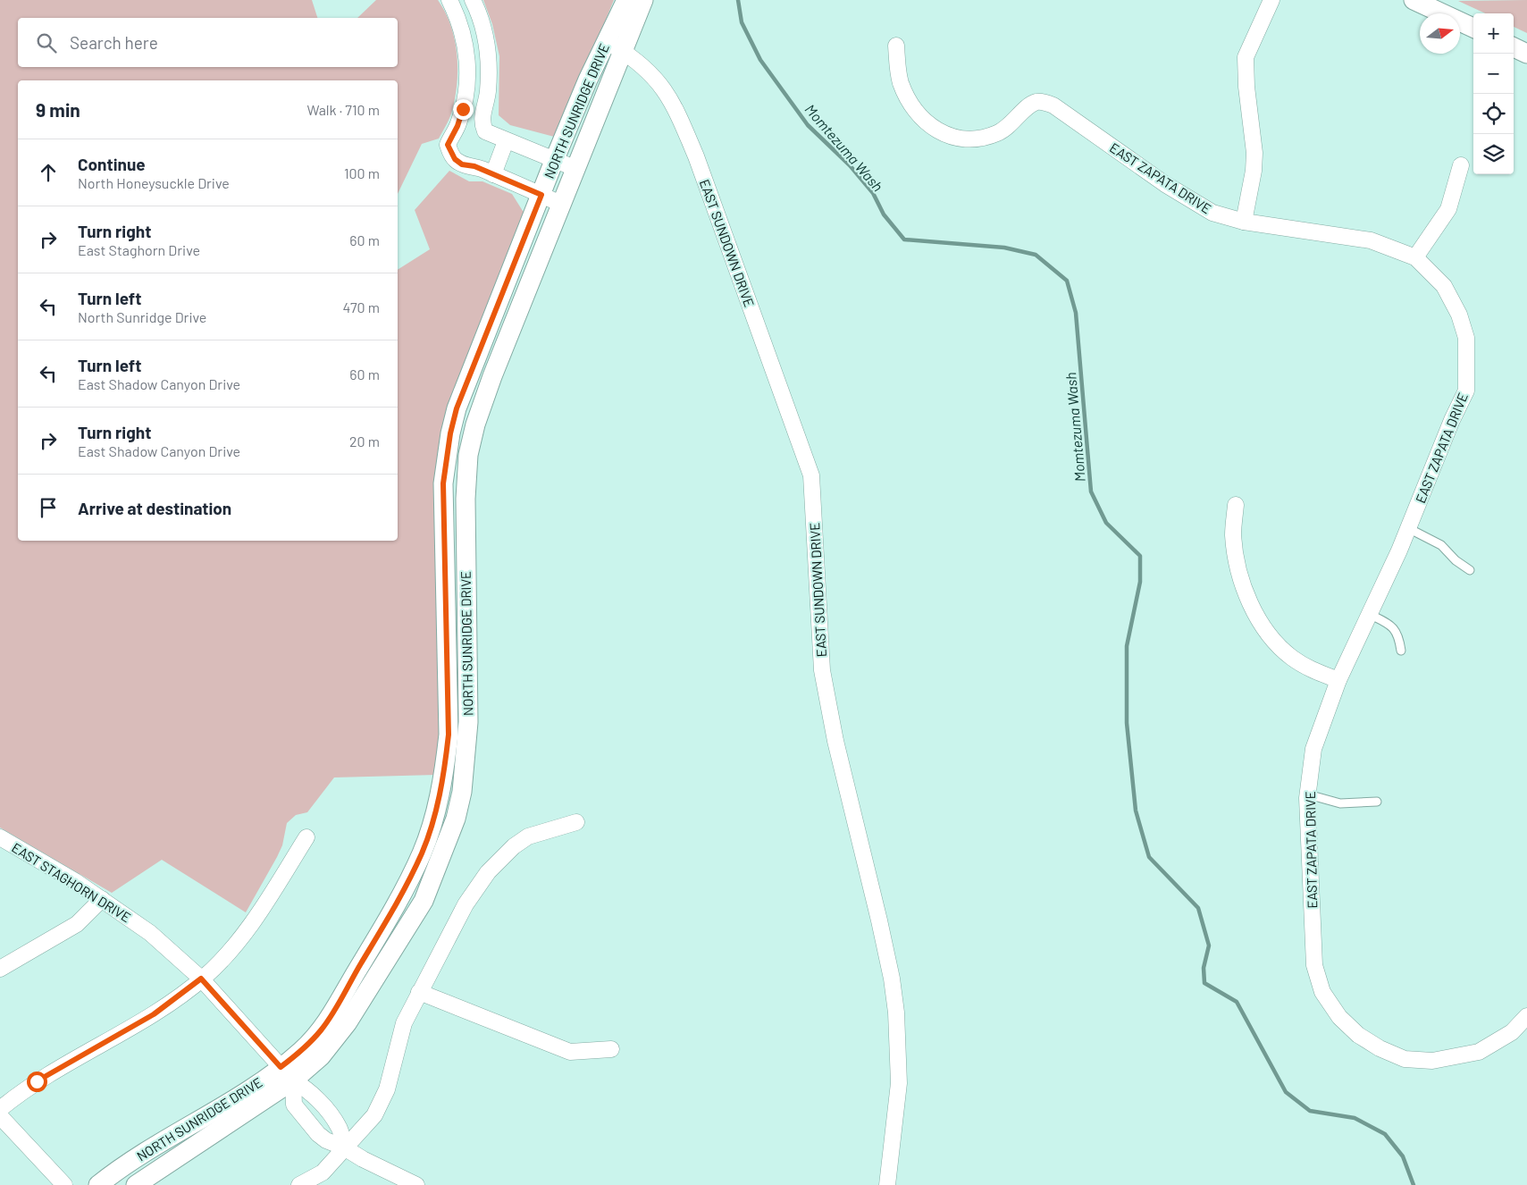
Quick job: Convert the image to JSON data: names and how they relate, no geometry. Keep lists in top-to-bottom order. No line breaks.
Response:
{"streets":{"street":["NORTH SUNRIDGE DRIVE","EAST ZAPATA DRIVE","EAST SUNDOWN DRIVE","EAST STAGHORN DRIVE"]},"crossings":[["NORTH SUNRIDGE DRIVE","EAST SUNDOWN DRIVE"],["NORTH SUNRIDGE DRIVE","EAST STAGHORN DRIVE"]],"water":["Momtezuma Wash"],"north":"right","page":{"map_buttons":["+","−"],"search":"Search here","heading":["9 min","Walk · 710 m"],"list":[["Continue","North Honeysuckle Drive","100 m"],["Turn right","East Staghorn Drive","60 m"],["Turn left","North Sunridge Drive","470 m"],["Turn left","East Shadow Canyon Drive","60 m"],["Turn right","East Shadow Canyon Drive","20 m"],"Arrive at destination"]}}
